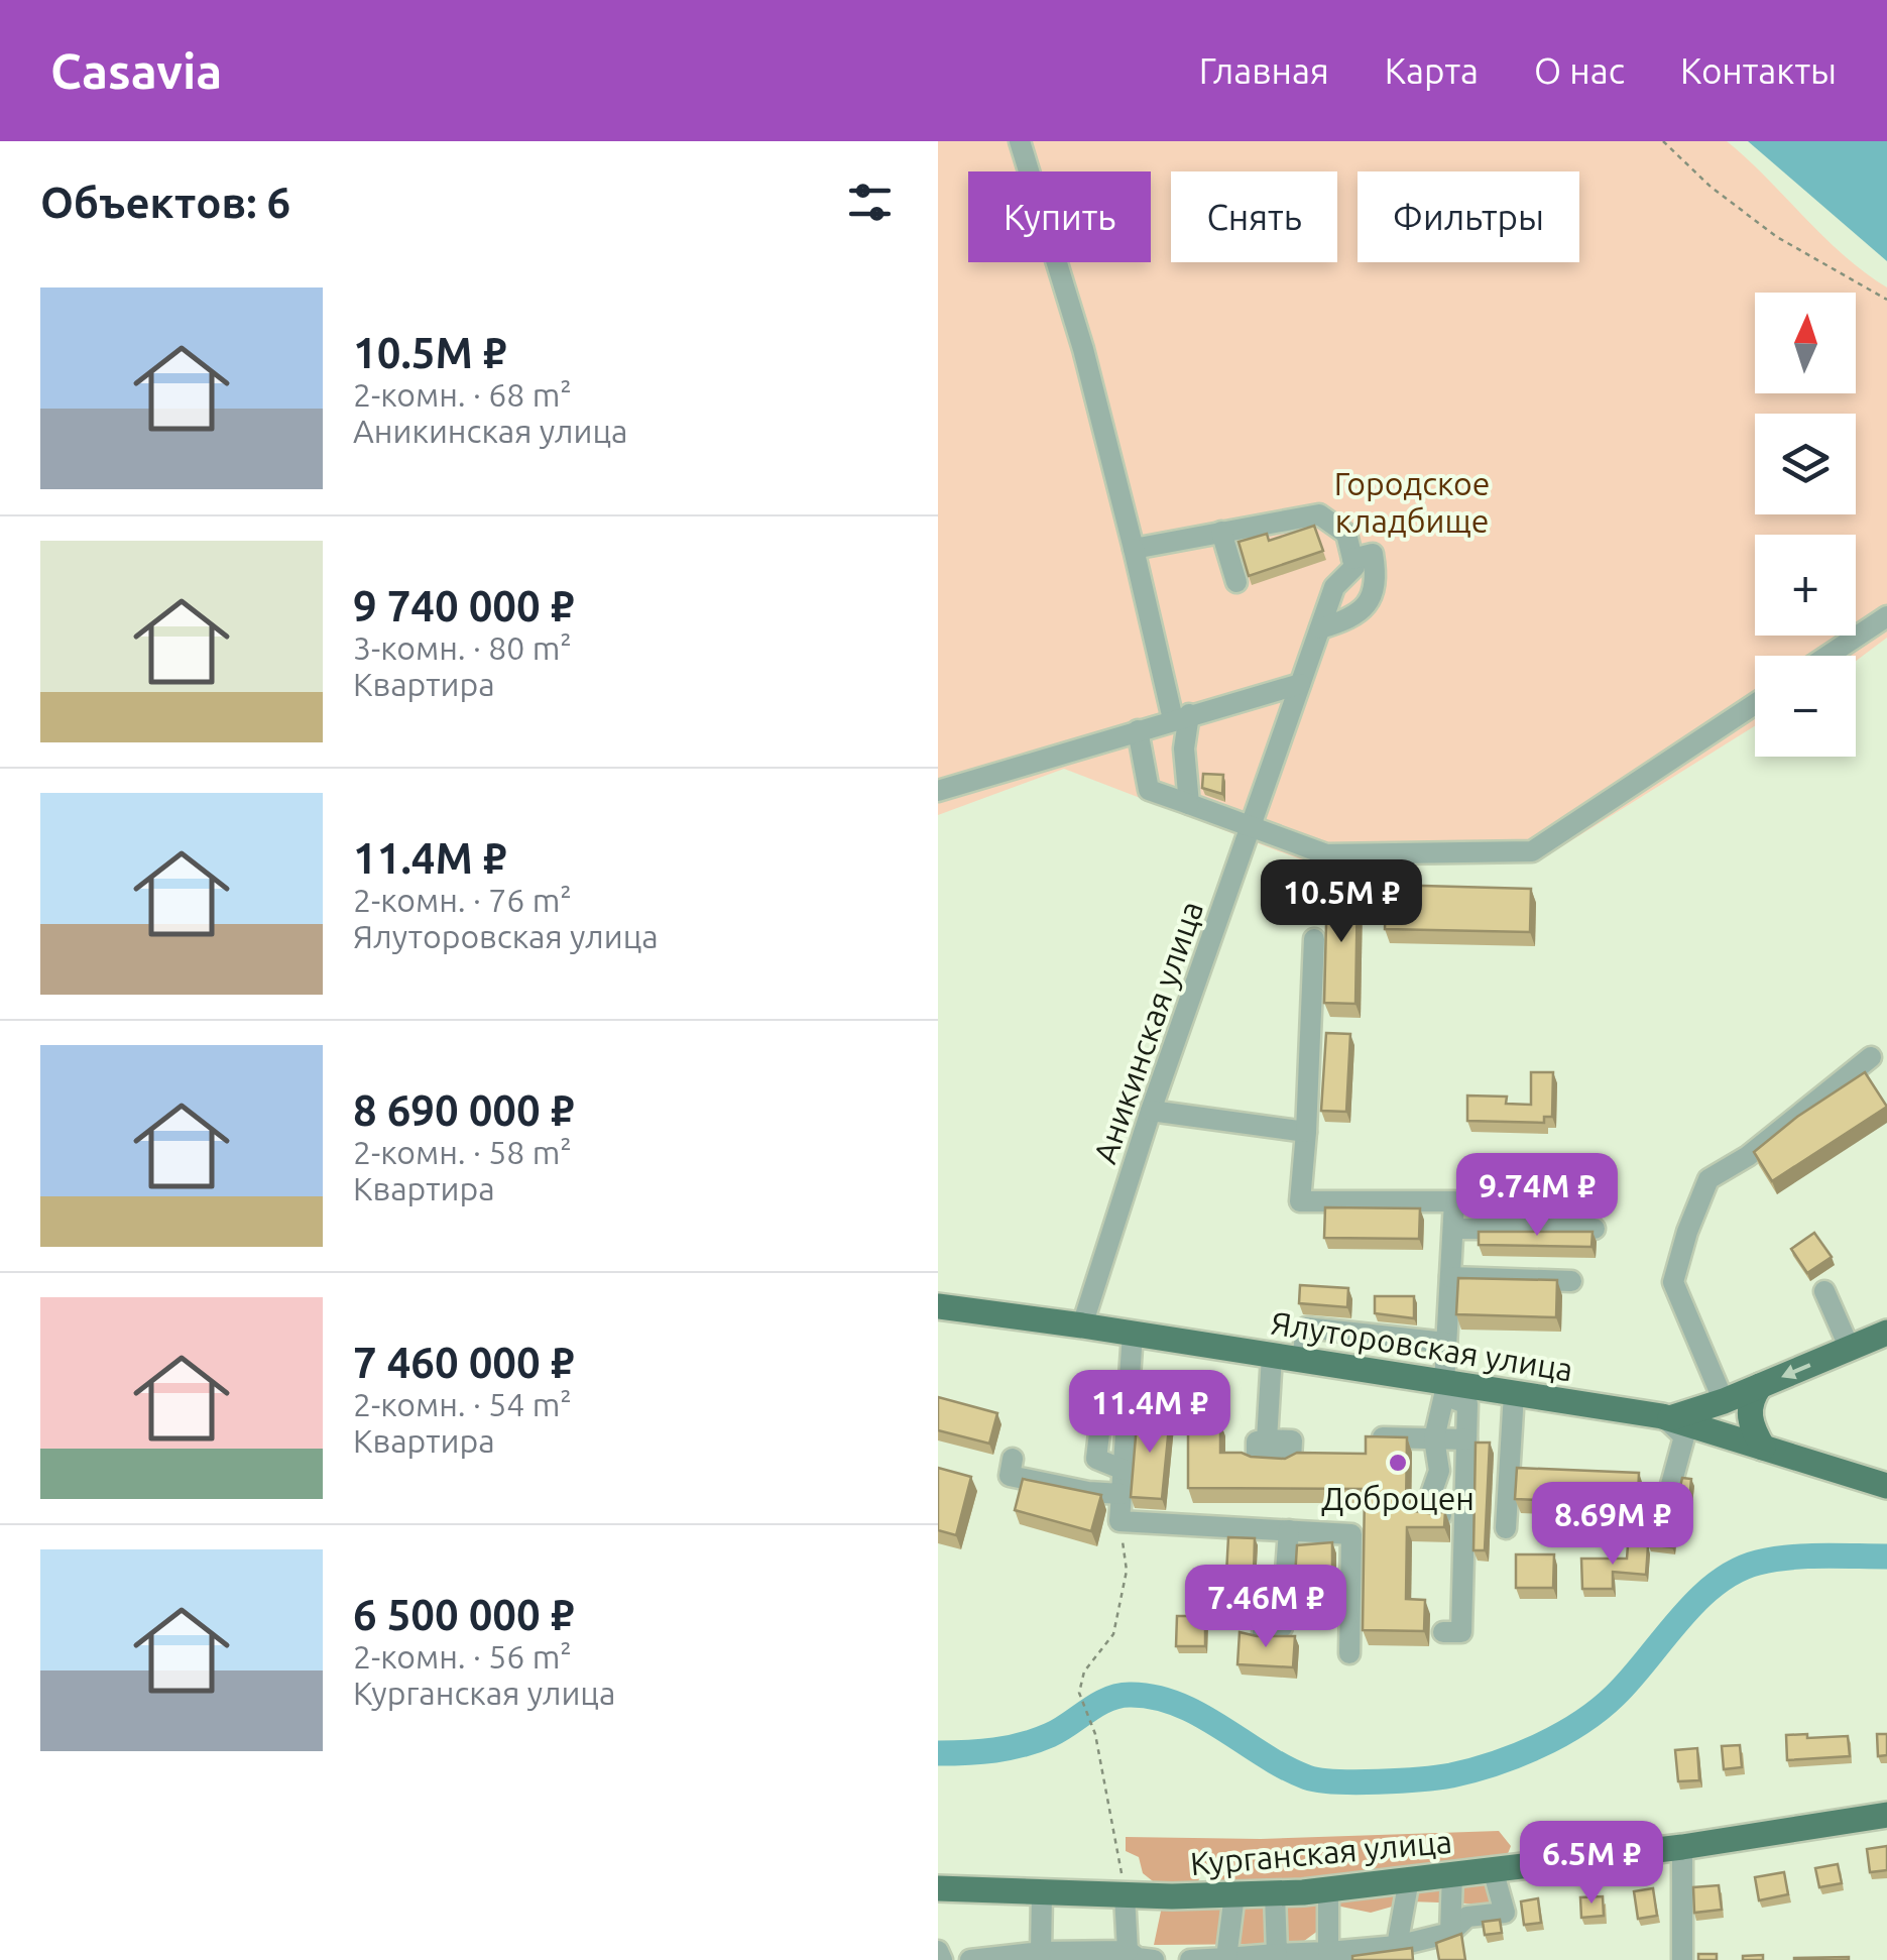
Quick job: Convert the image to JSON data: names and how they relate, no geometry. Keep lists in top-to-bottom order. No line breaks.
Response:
{"streets":{"main road":["Ялуторовская улица","Курганская улица"],"street":["Аникинская улица"]},"crossings":[["Аникинская улица","Ялуторовская улица"]],"parks":["Городское кладбище"],"places":["Доброцен"],"north":"top","page":{"header":"Casavia","nav":["Главная","Карта","О нас","Контакты"],"heading":"Объектов: 6","chip":["Купить","Снять","Фильтры"],"list":[{"name":"10.5M ₽","note":"2-комн. · 68 m² · Аникинская улица"},{"name":"9 740 000 ₽","note":"3-комн. · 80 m² · Квартира"},{"name":"11.4M ₽","note":"2-комн. · 76 m² · Ялуторовская улица"},{"name":"8 690 000 ₽","note":"2-комн. · 58 m² · Квартира"},{"name":"7 460 000 ₽","note":"2-комн. · 54 m² · Квартира"},{"name":"6 500 000 ₽","note":"2-комн. · 56 m² · Курганская улица"}],"map_buttons":["+","−"],"price":["10.5M ₽","9.74M ₽","11.4M ₽","8.69M ₽","7.46M ₽","6.5M ₽"]}}
